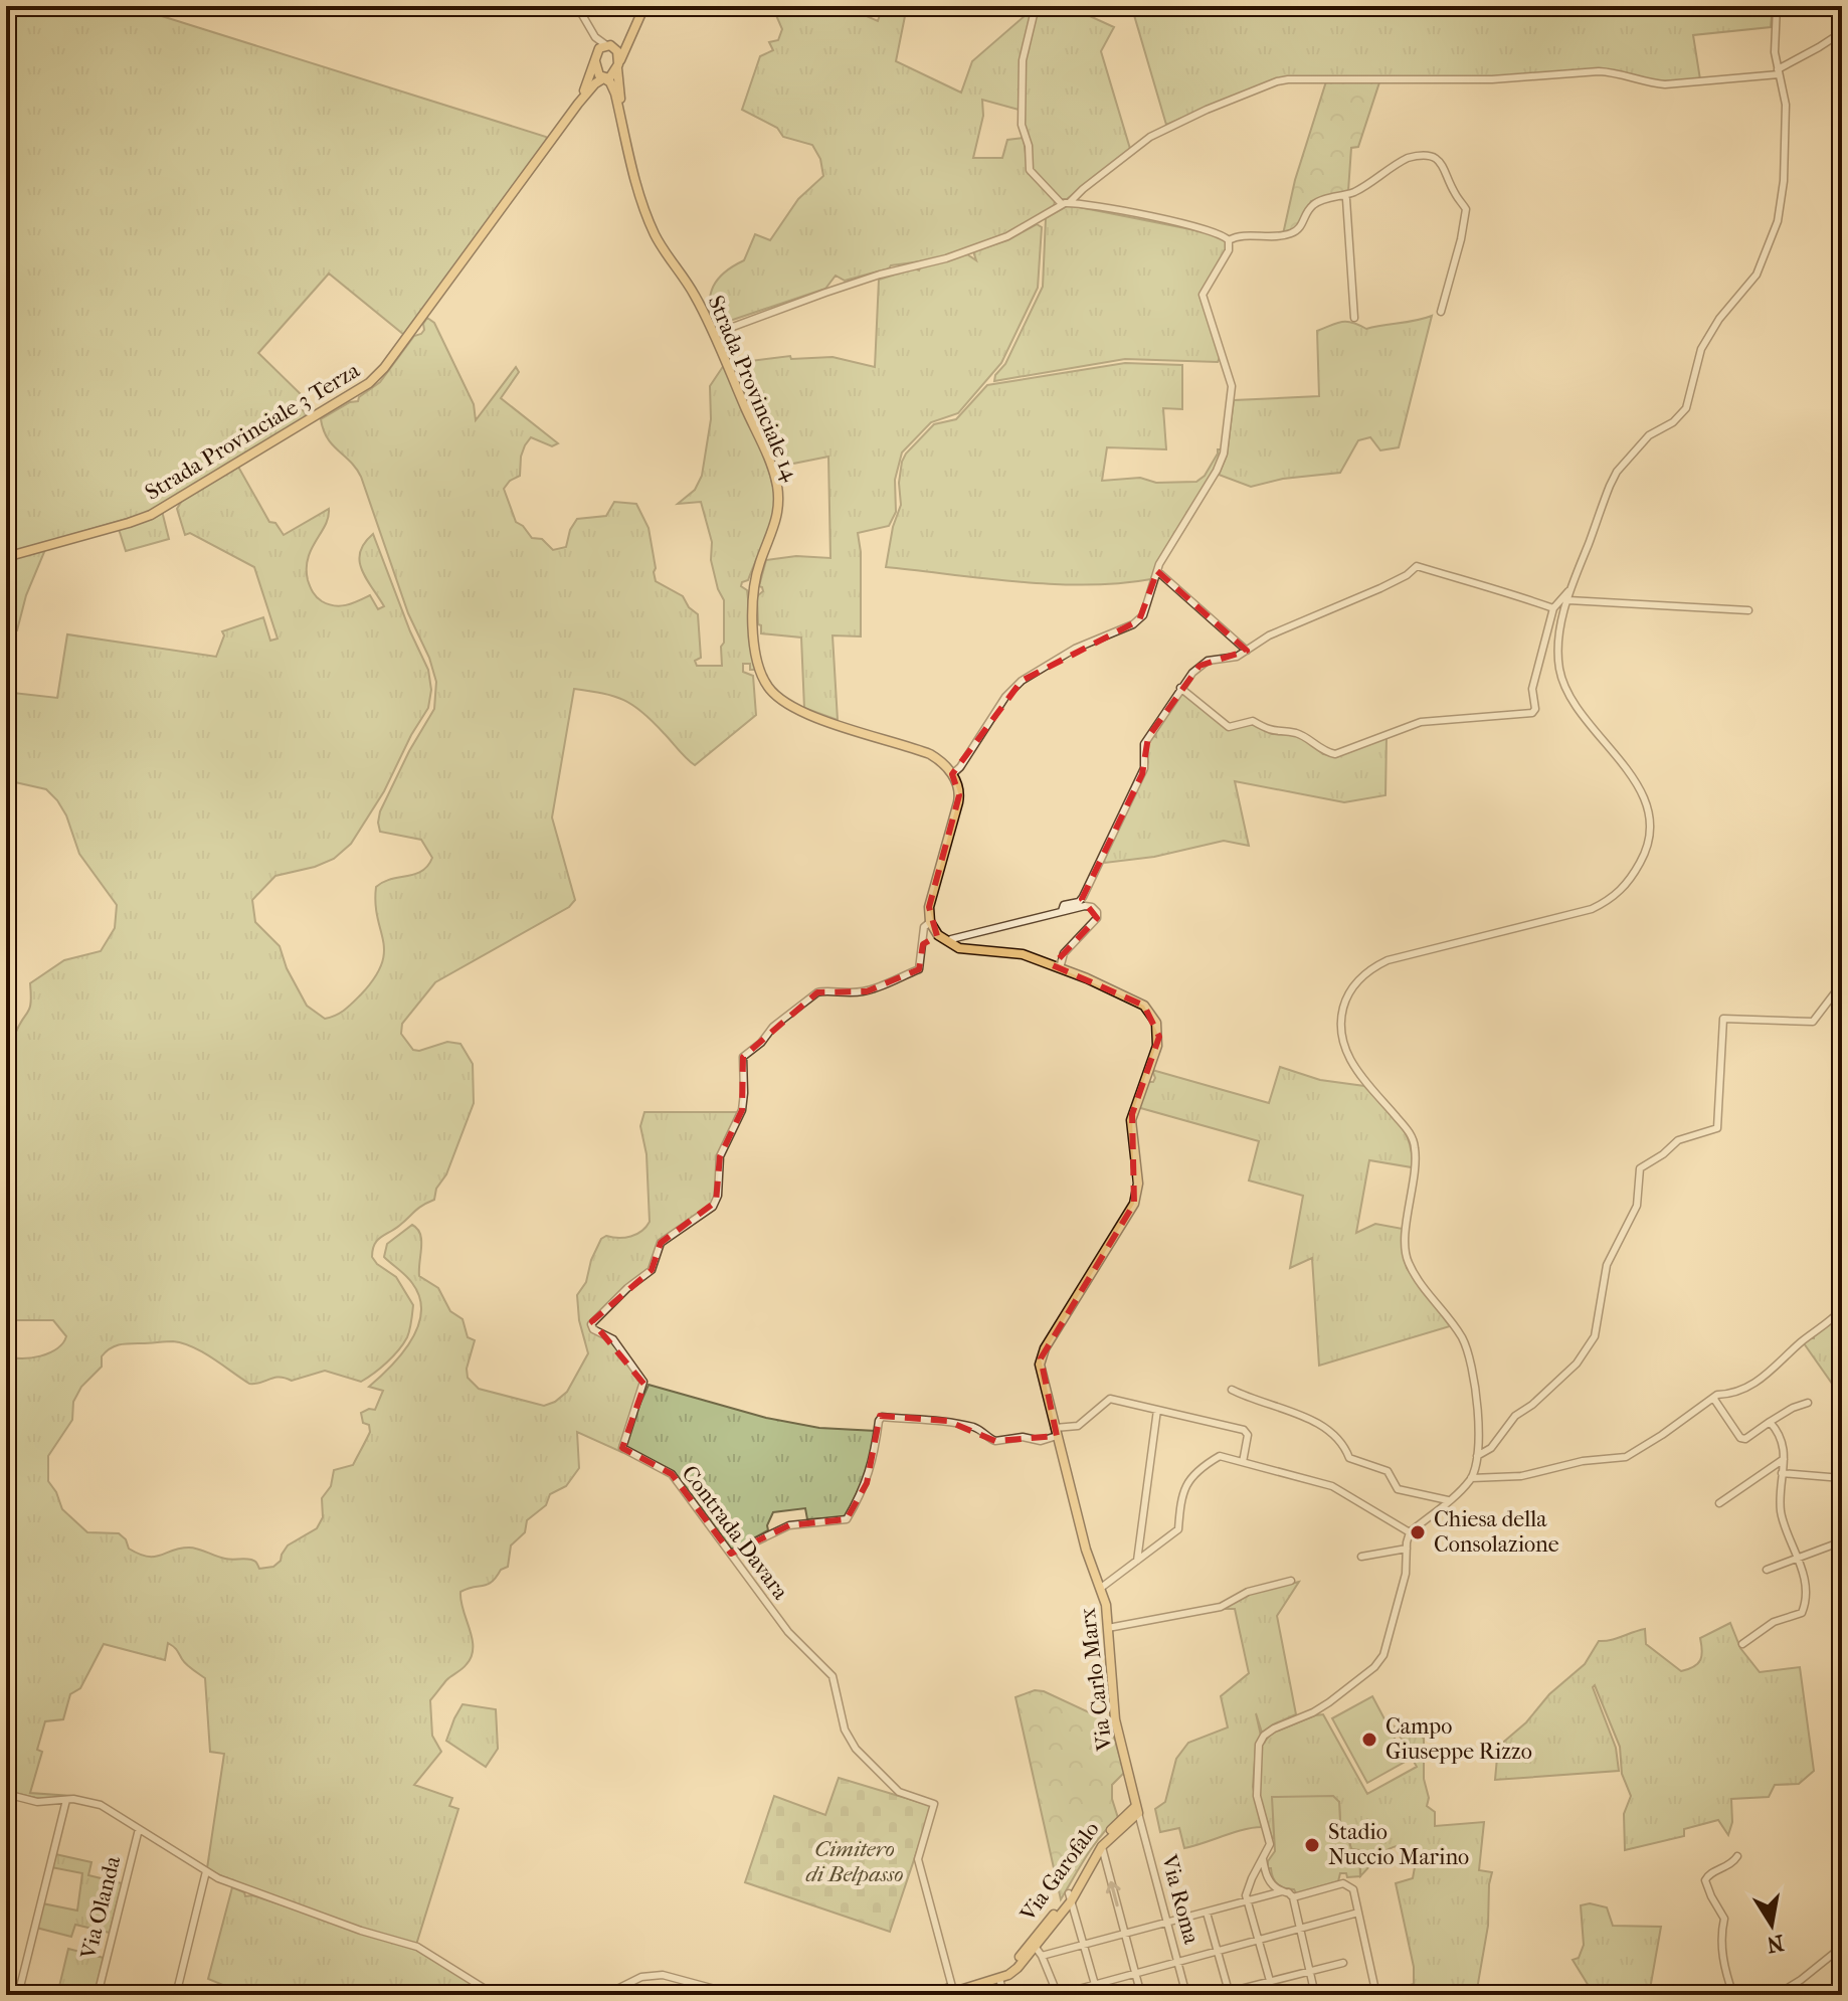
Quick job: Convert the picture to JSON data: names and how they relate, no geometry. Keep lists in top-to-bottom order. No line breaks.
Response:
{"streets":{"main road":["Strada Provinciale 14","Strada Provinciale 3 Terza","Via Carlo Marx","Via Garofalo"],"street":["Contrada Davara","Via Roma","Via Olanda"]},"crossings":[["Contrada Davara","Via Garofalo"],["Via Carlo Marx","Via Garofalo"],["Via Carlo Marx","Via Roma"],["Via Garofalo","Via Roma"]],"parks":["Cimitero di Belpasso"],"places":["Chiesa della Consolazione","Campo Giuseppe Rizzo","Stadio Nuccio Marino"],"north":"bottom"}
